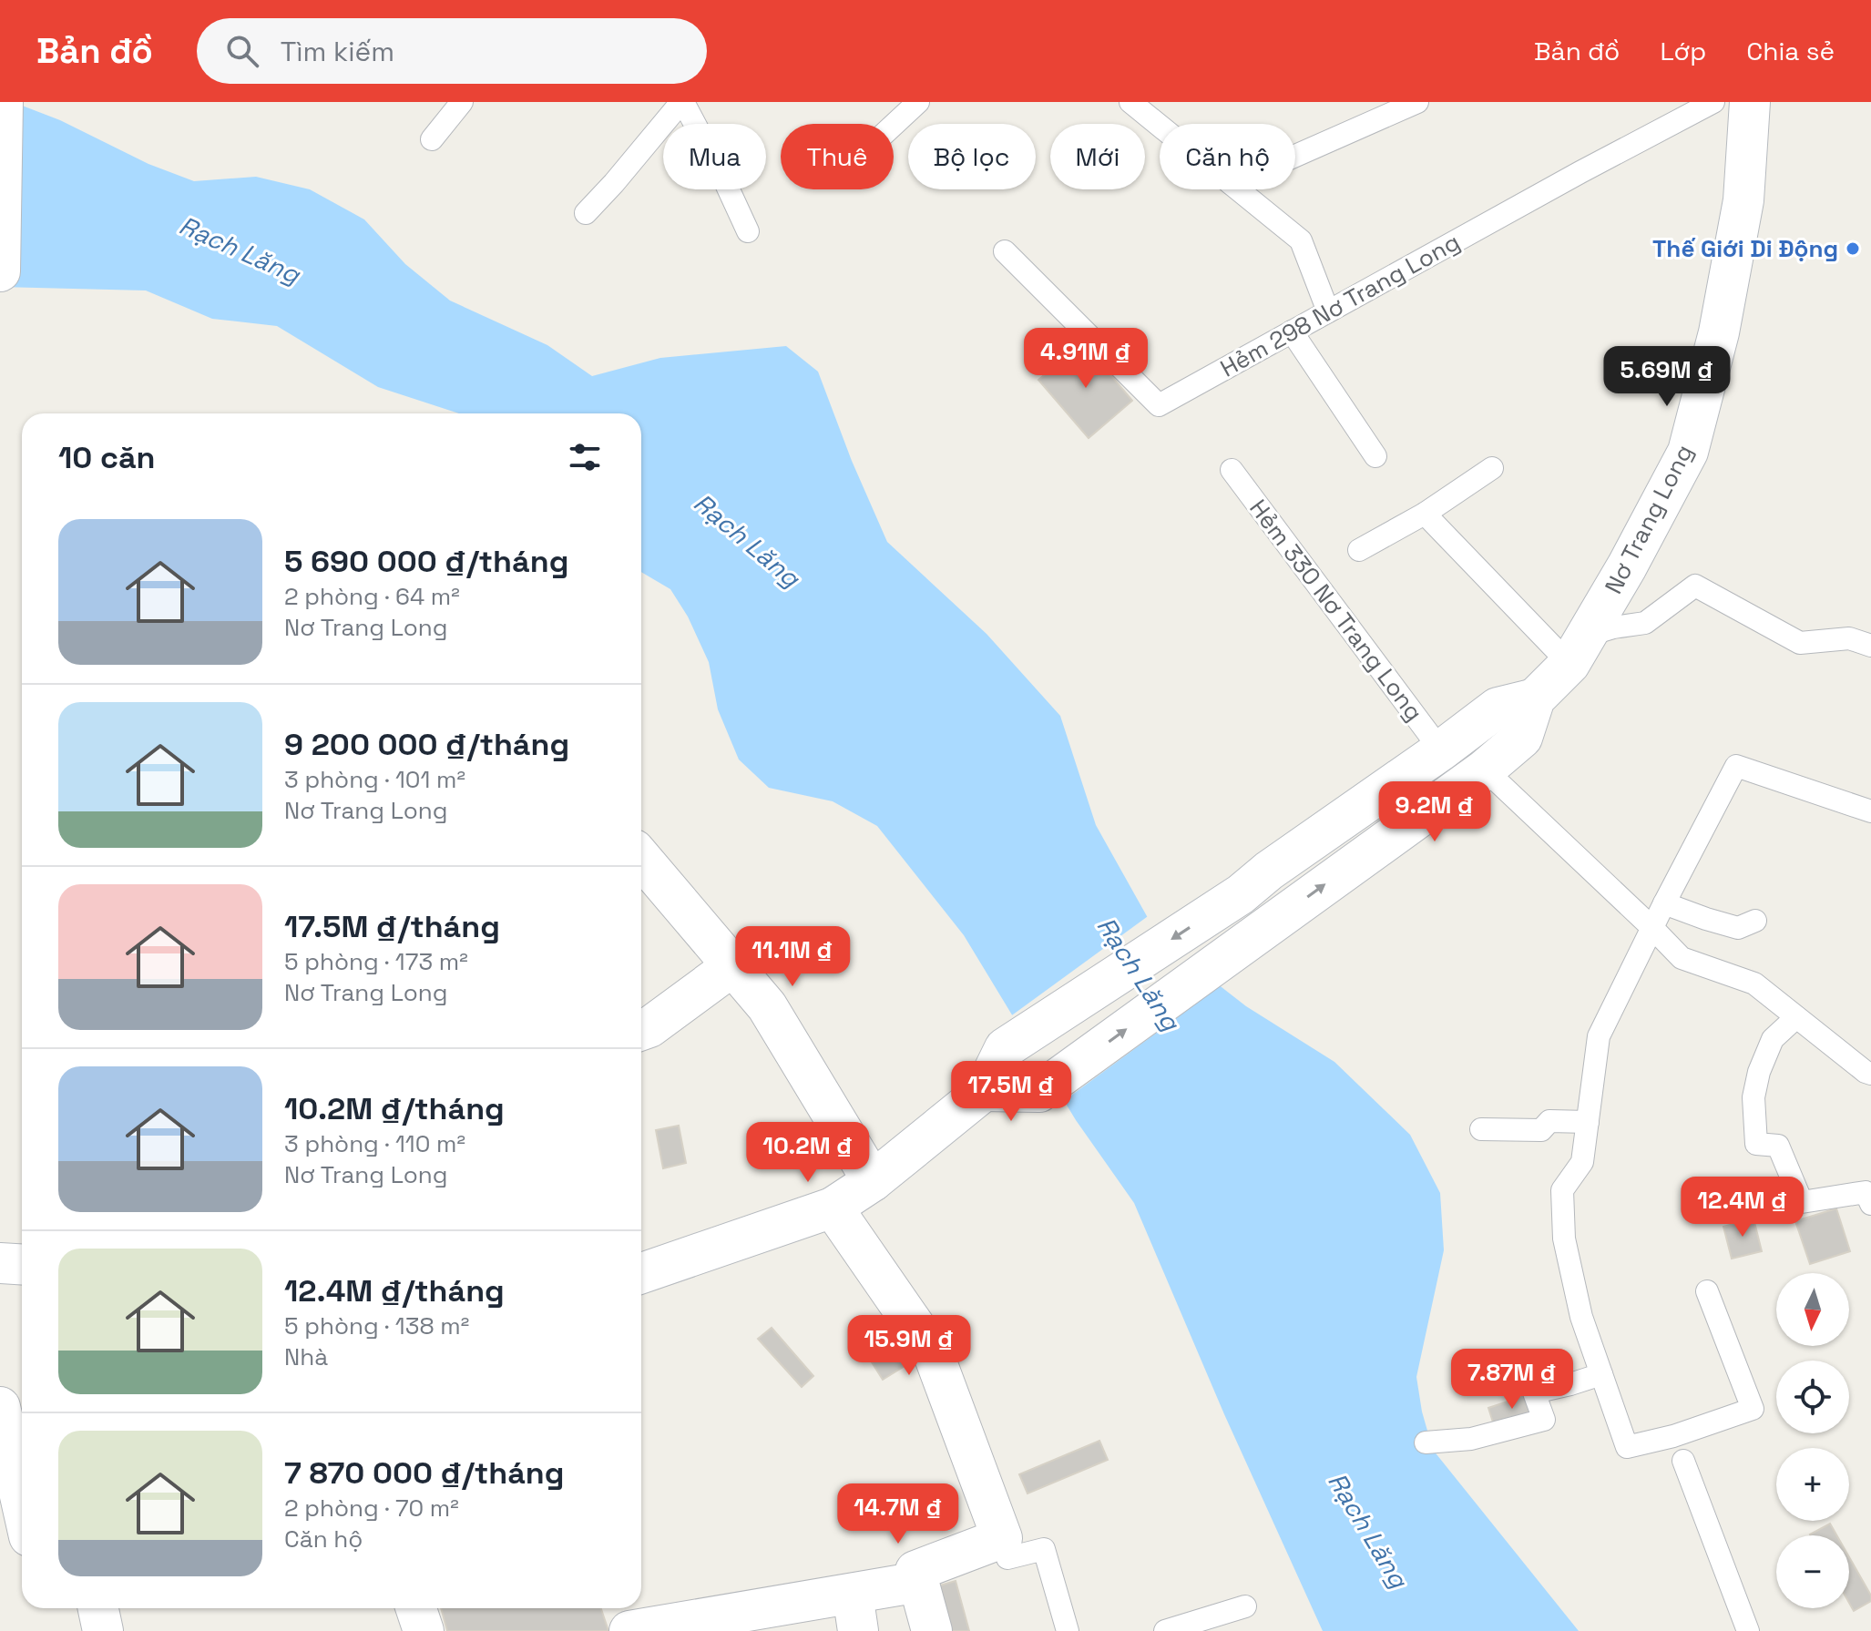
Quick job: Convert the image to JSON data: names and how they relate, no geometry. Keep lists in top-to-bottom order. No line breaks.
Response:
{"streets":{"main road":["Nơ Trang Long"],"lane":["Hẻm 298 Nơ Trang Long","Hẻm 330 Nơ Trang Long"]},"water":["Rạch Lăng"],"places":["Thế Giới Di Động"],"north":"bottom","page":{"header":"Bản đồ","search":"Tìm kiếm","nav":["Bản đồ","Lớp","Chia sẻ"],"chip":["Mua","Thuê","Bộ lọc","Mới","Căn hộ"],"price":["4.91M ₫","5.69M ₫","9.2M ₫","11.1M ₫","17.5M ₫","10.2M ₫","12.4M ₫","15.9M ₫","7.87M ₫","14.7M ₫"],"heading":"10 căn","list":[{"name":"5 690 000 ₫/tháng","note":"2 phòng · 64 m² · Nơ Trang Long"},{"name":"9 200 000 ₫/tháng","note":"3 phòng · 101 m² · Nơ Trang Long"},{"name":"17.5M ₫/tháng","note":"5 phòng · 173 m² · Nơ Trang Long"},{"name":"10.2M ₫/tháng","note":"3 phòng · 110 m² · Nơ Trang Long"},{"name":"12.4M ₫/tháng","note":"5 phòng · 138 m² · Nhà"},{"name":"7 870 000 ₫/tháng","note":"2 phòng · 70 m² · Căn hộ"}],"map_buttons":["+","−"]}}
